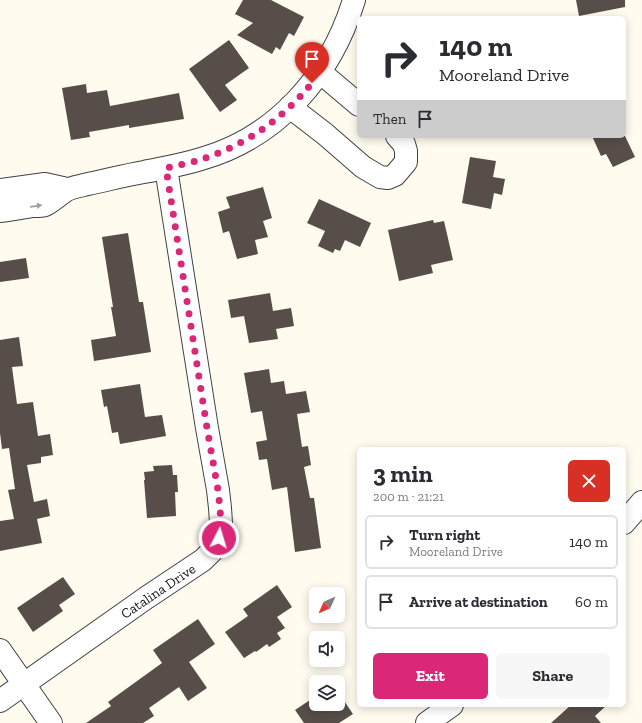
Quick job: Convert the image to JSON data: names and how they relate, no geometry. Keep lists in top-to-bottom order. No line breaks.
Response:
{"streets":{"street":["Catalina Drive"]},"north":"bottom left","page":{"turn":["140 m","Mooreland Drive"],"then":"Then","heading":["3 min","200 m · 21:21"],"list":[{"name":"Turn right","note":"Mooreland Drive","value":"140 m"},{"name":"Arrive at destination","value":"60 m"}],"buttons":["Exit","Share"]}}
